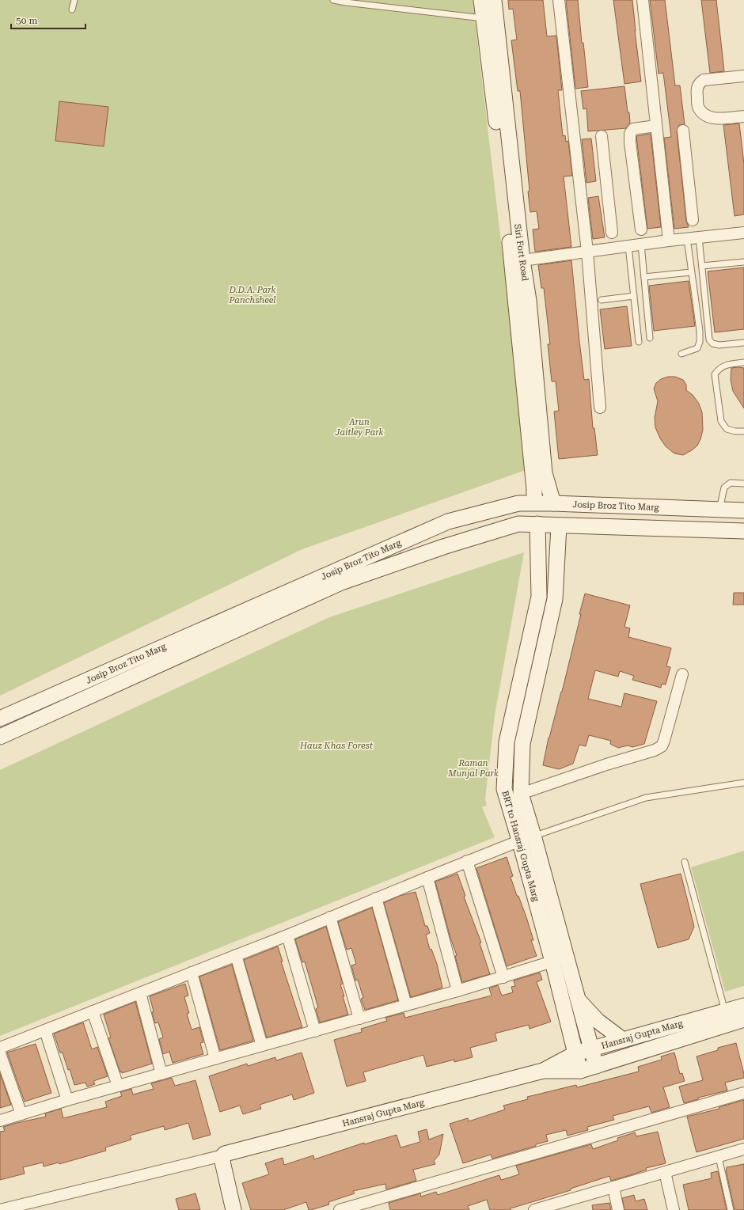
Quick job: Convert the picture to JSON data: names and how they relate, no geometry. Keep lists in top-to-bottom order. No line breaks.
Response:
{"streets":{"street":["Siri Fort Road","Josip Broz Tito Marg","BRT to Hansraj Gupta Marg","Hansraj Gupta Marg"]},"crossings":[["Siri Fort Road","Josip Broz Tito Marg"],["Josip Broz Tito Marg","BRT to Hansraj Gupta Marg"],["BRT to Hansraj Gupta Marg","Hansraj Gupta Marg"]],"parks":["D.D.A. Park Panchsheel","Arun Jaitley Park","Hauz Khas Forest","Raman Munjal Park"],"scale_bar":"50 m"}
